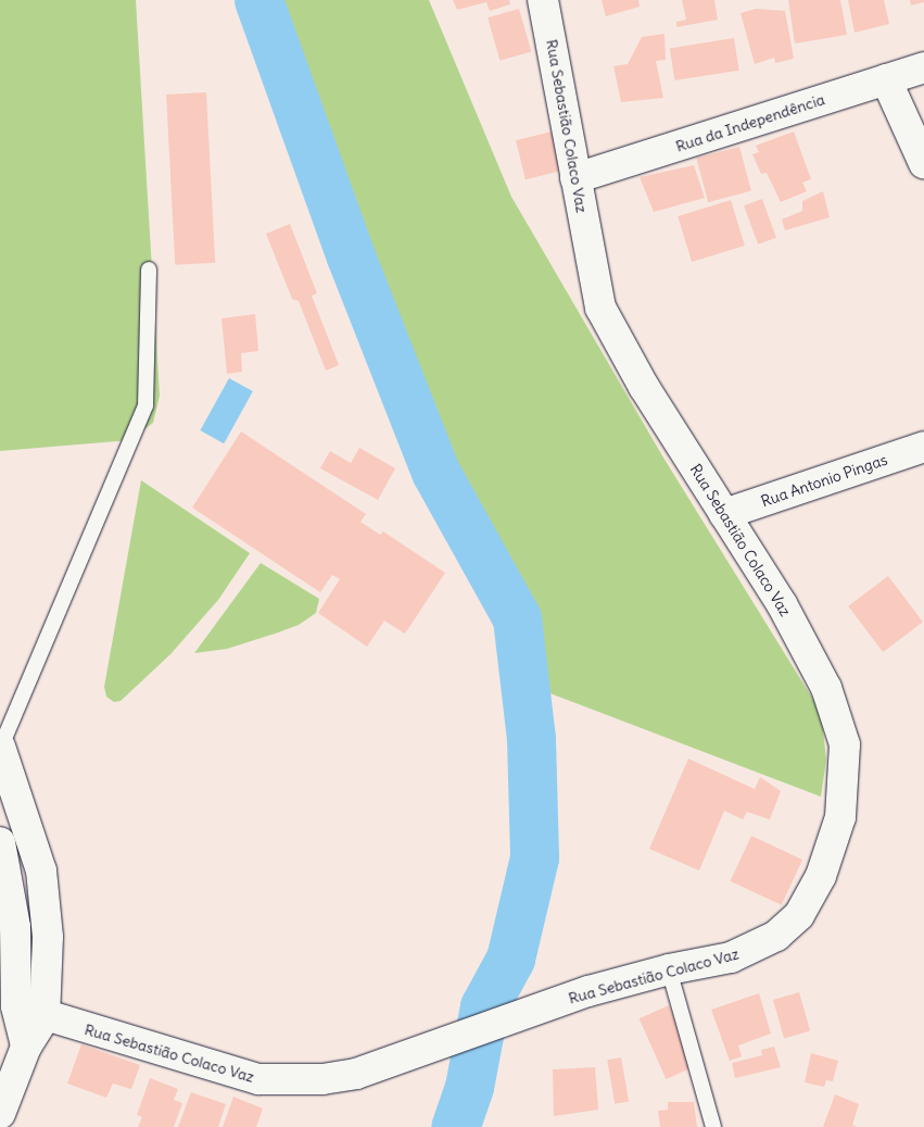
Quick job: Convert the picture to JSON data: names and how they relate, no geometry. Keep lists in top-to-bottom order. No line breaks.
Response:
{"streets":{"street":["Rua da Independência","Rua Sebastião Colaco Vaz","Rua Antonio Pingas"]},"crossings":[["Rua da Independência","Rua Sebastião Colaco Vaz"],["Rua Sebastião Colaco Vaz","Rua Antonio Pingas"]]}
